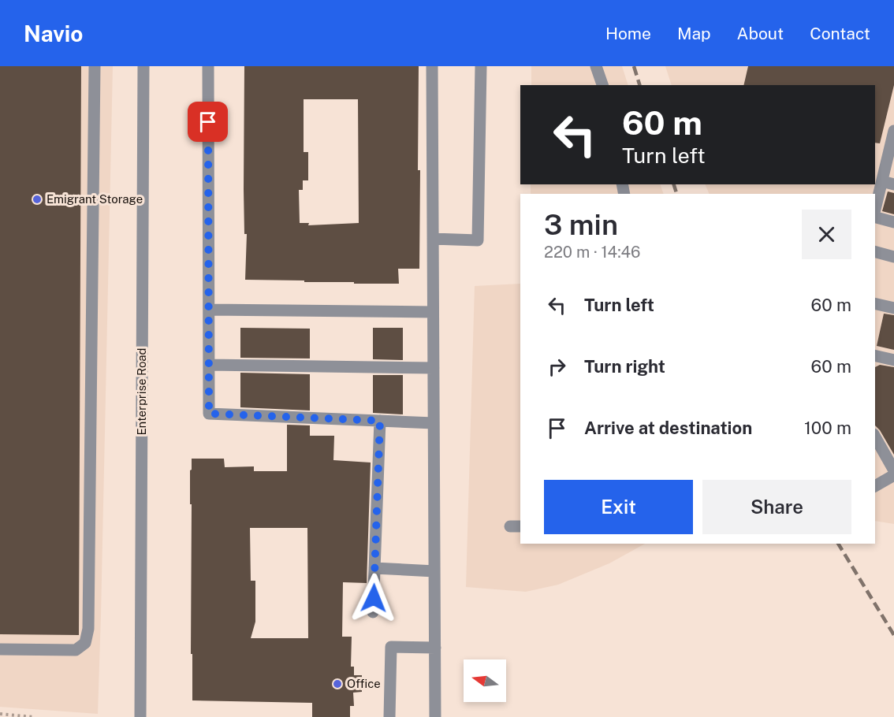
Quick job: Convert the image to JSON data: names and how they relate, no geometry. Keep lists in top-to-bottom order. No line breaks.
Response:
{"streets":{"street":["Enterprise Road"]},"places":["Emigrant Storage","Office"],"north":"left","page":{"header":"Navio","nav":["Home","Map","About","Contact"],"turn":["60 m","Turn left"],"heading":["3 min","220 m · 14:46"],"list":[{"name":"Turn left","value":"60 m"},{"name":"Turn right","value":"60 m"},{"name":"Arrive at destination","value":"100 m"}],"buttons":["Exit","Share"]}}
